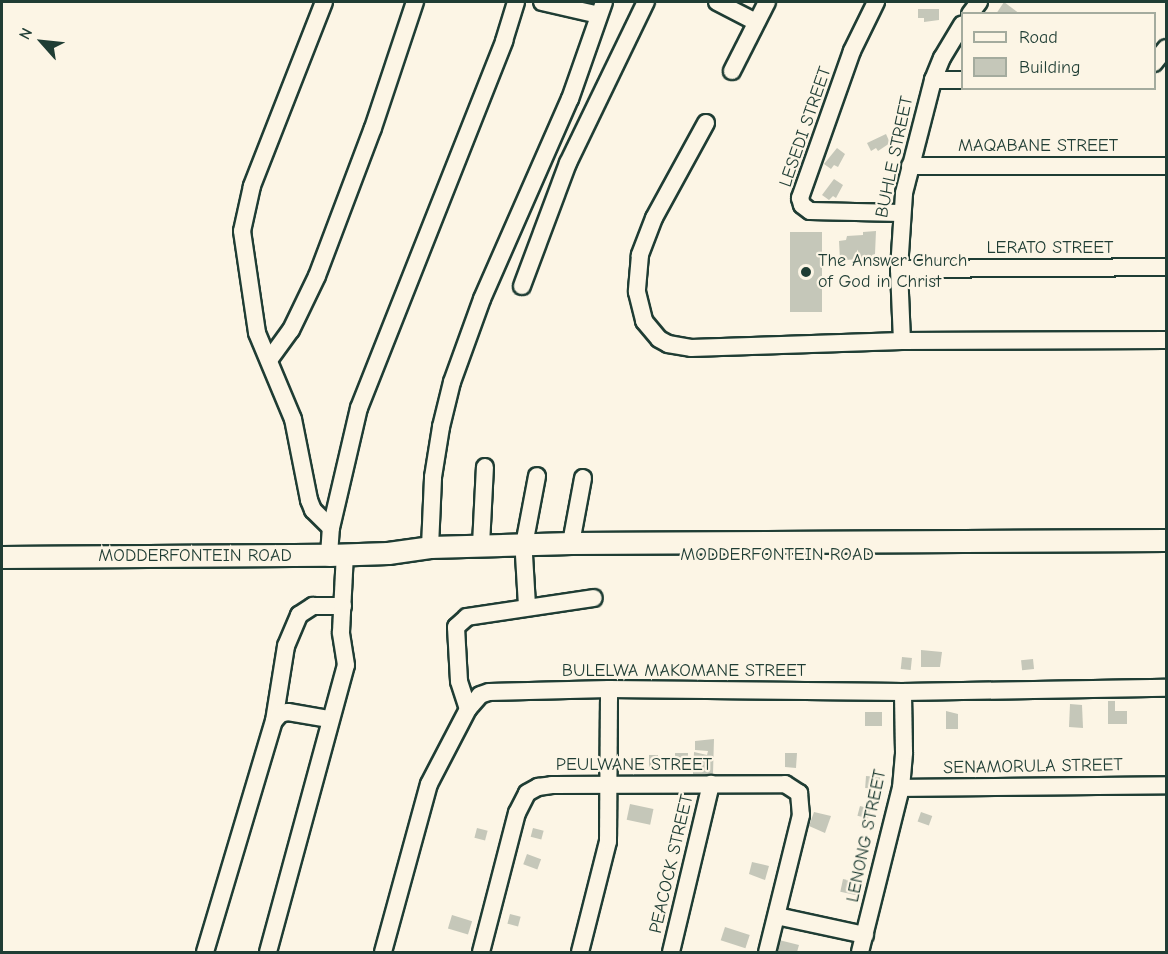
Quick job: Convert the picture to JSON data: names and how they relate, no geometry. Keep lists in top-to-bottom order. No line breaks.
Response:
{"streets":{"main road":["MODDERFONTEIN ROAD"],"street":["LESEDI STREET","MAQABANE STREET","BUHLE STREET","LERATO STREET","BULELWA MAKOMANE STREET","PEULWANE STREET","SENAMORULA STREET","LENONG STREET","PEACOCK STREET"]},"crossings":[["LESEDI STREET","BUHLE STREET"],["MAQABANE STREET","BUHLE STREET"],["BUHLE STREET","LERATO STREET"],["BULELWA MAKOMANE STREET","LENONG STREET"],["PEULWANE STREET","PEACOCK STREET"],["SENAMORULA STREET","LENONG STREET"]],"places":["The Answer Church of God in Christ"],"legend":["Road","Building"],"north":"top left"}
